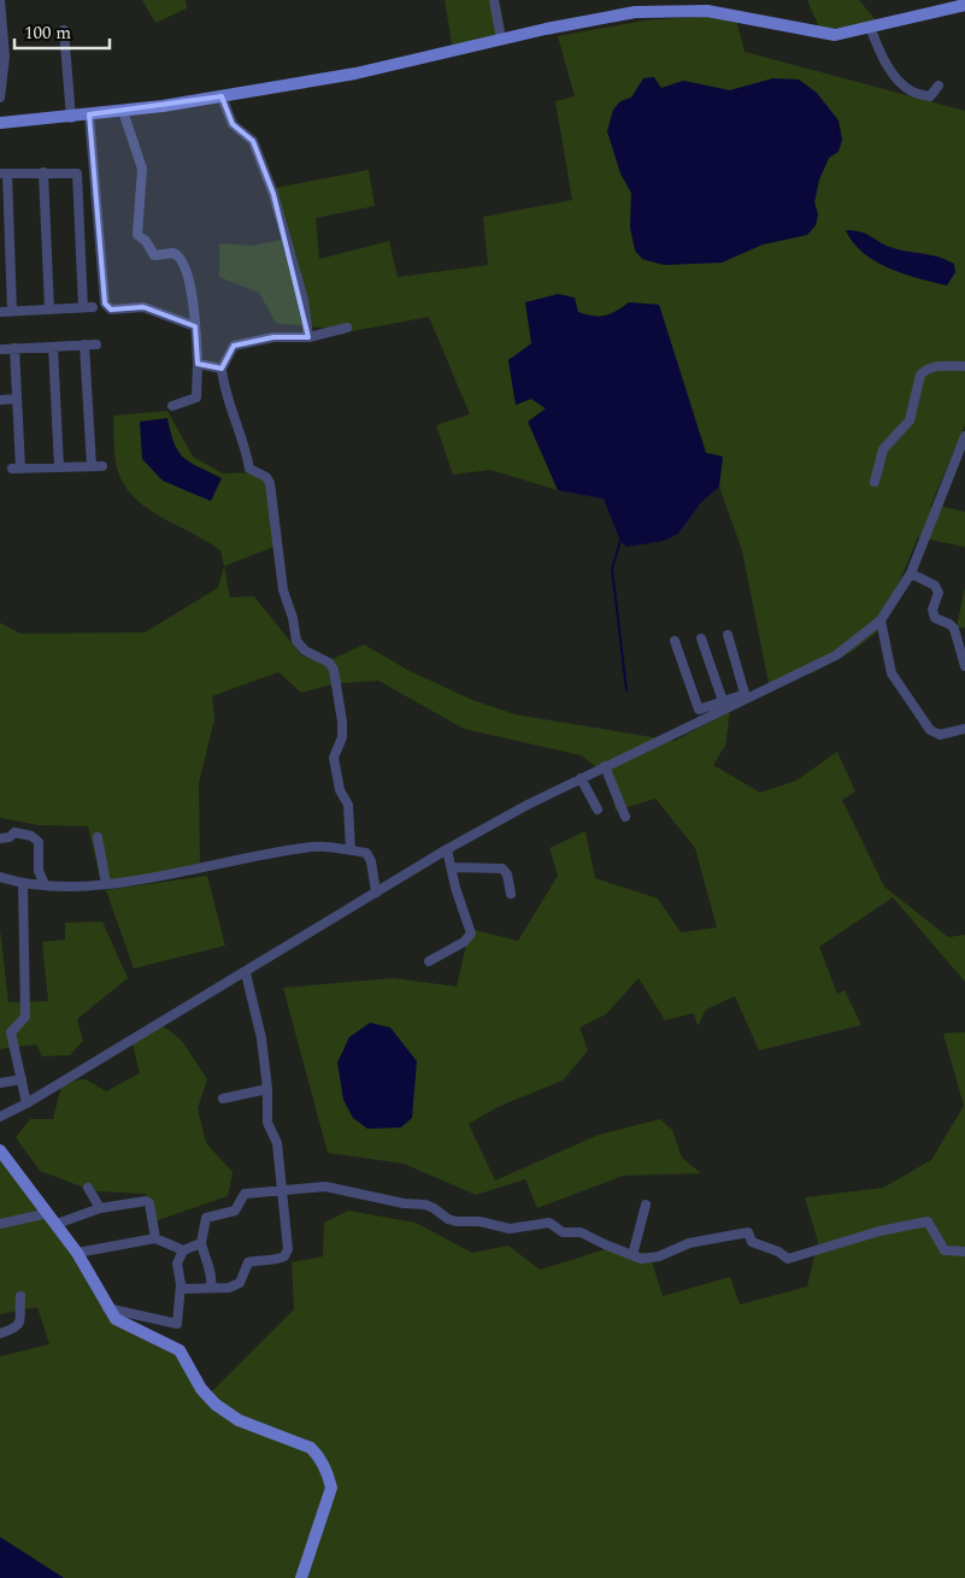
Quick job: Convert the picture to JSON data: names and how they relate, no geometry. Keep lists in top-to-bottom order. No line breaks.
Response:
{"scale_bar":"100 m"}
